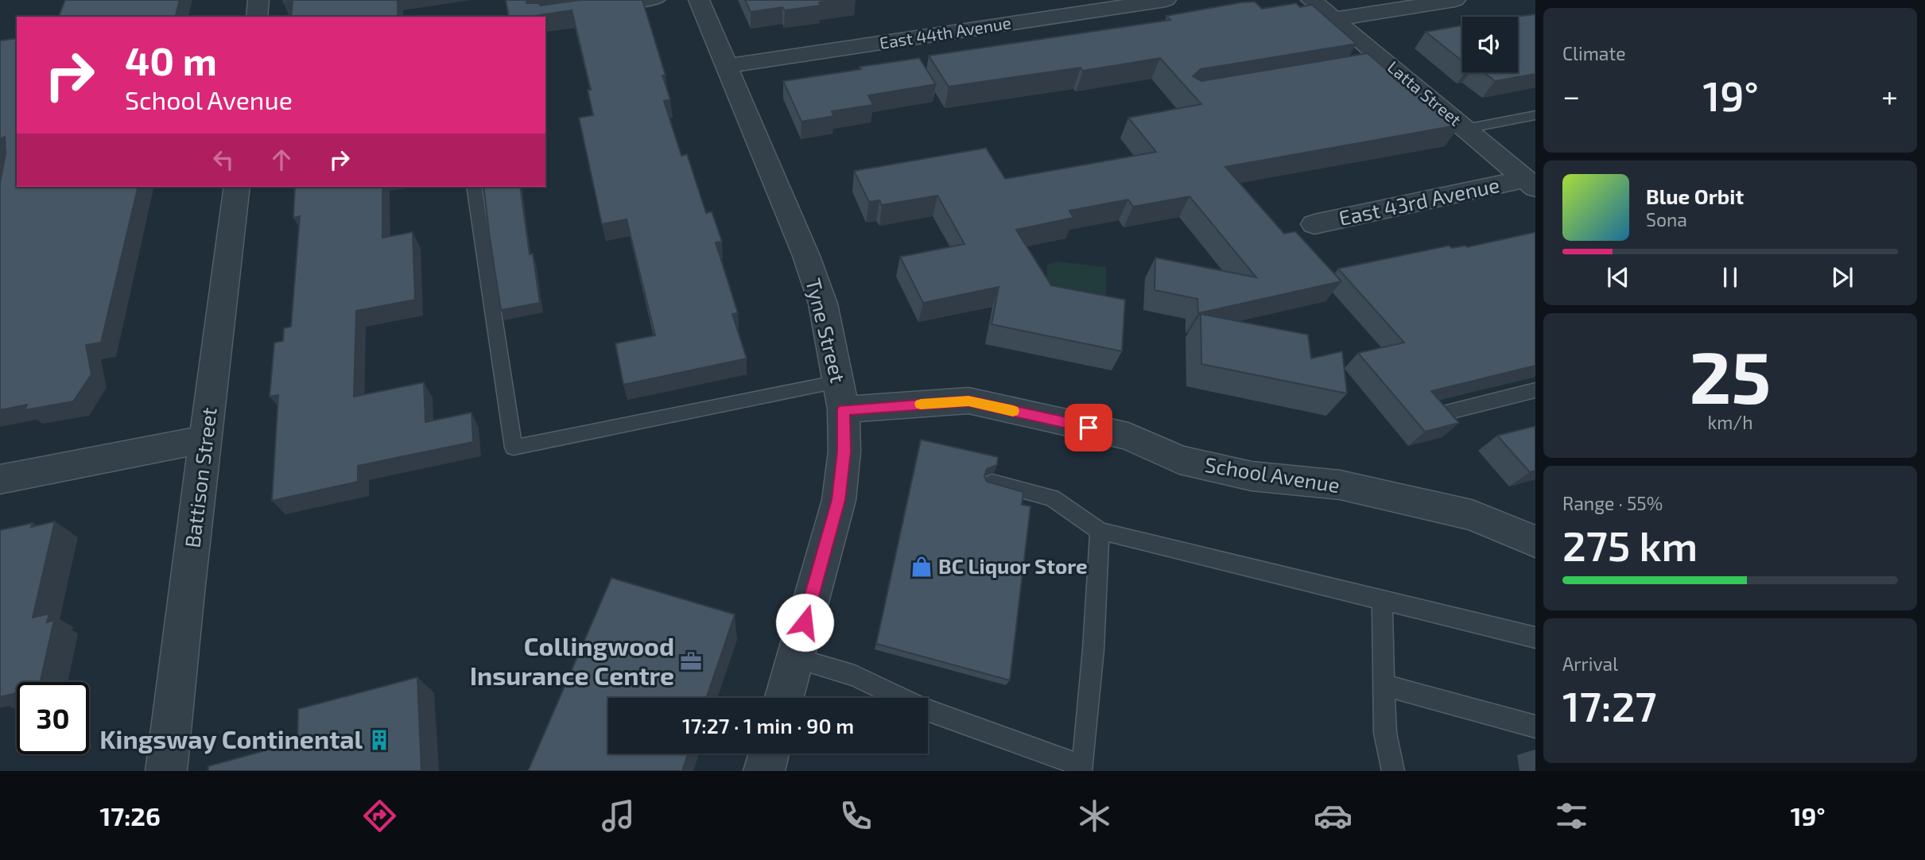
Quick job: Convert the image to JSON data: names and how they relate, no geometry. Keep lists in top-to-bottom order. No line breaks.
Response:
{"streets":{"street":["East 44th Avenue","Latta Street","East 43rd Avenue","Tyne Street","School Avenue","Battison Street"]},"crossings":[["East 44th Avenue","Tyne Street"],["Latta Street","East 43rd Avenue"],["Tyne Street","School Avenue"]],"places":{"shop":["BC Liquor Store"],"office":["Collingwood Insurance Centre"],"building":["Kingsway Continental"]},"page":{"tile":["Climate",["25","km/h"],["Range · 55%","275 km"],["Arrival","17:27"]],"turn":["40 m","School Avenue"],"heat":["−","19°","+"],"song":["Blue Orbit","Sona"],"limit":"30","trip":"17:27 · 1 min · 90 m","tabs":["17:26","19°"]}}
